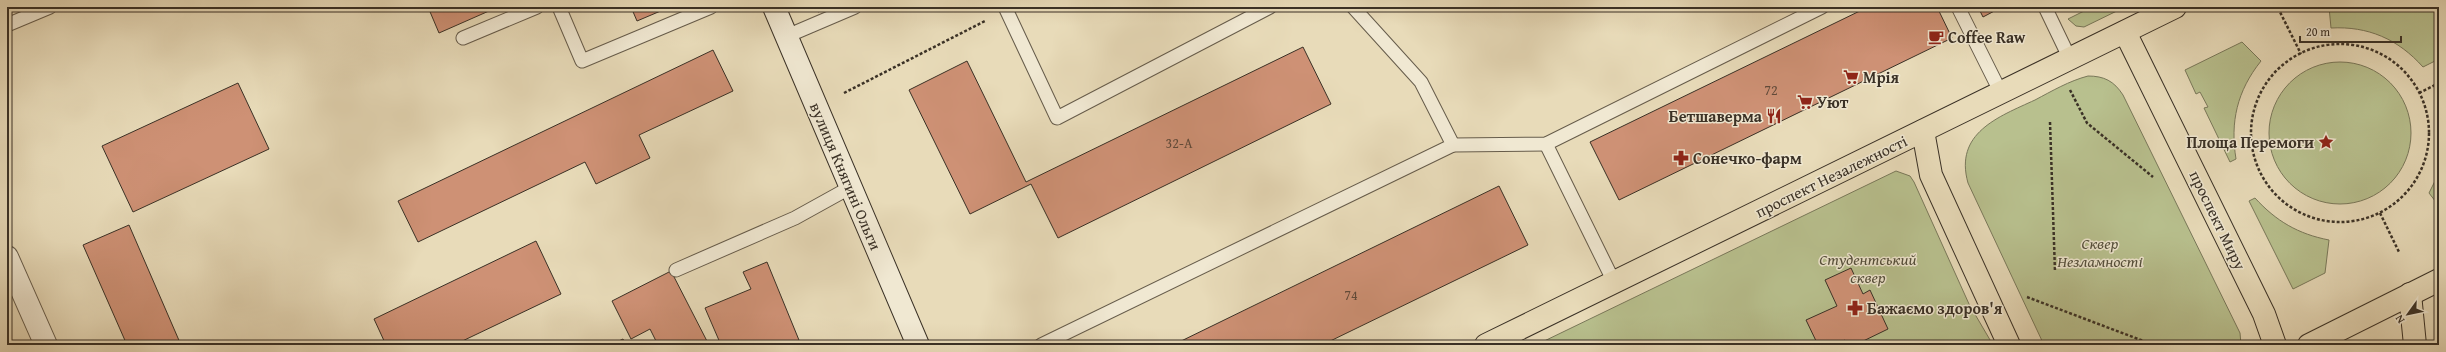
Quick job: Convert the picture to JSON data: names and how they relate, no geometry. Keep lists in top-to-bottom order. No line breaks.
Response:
{"streets":{"main road":["проспект Незалежності","проспект Миру"],"street":["вулиця Княгині Ольги"]},"crossings":[["проспект Незалежності","проспект Миру"]],"parks":["Сквер Незламності","Студентський сквер"],"places":{"cafe":["Coffee Raw"],"supermarket":["Мрія","Уют"],"restaurant":["Бетшаверма"],"place":["Площа Перемоги"],"pharmacy":["Сонечко-фарм","Бажаємо здоров'я"]},"house_numbers":["72","32-А","74"],"scale_bar":"20 m","north":"bottom left"}
